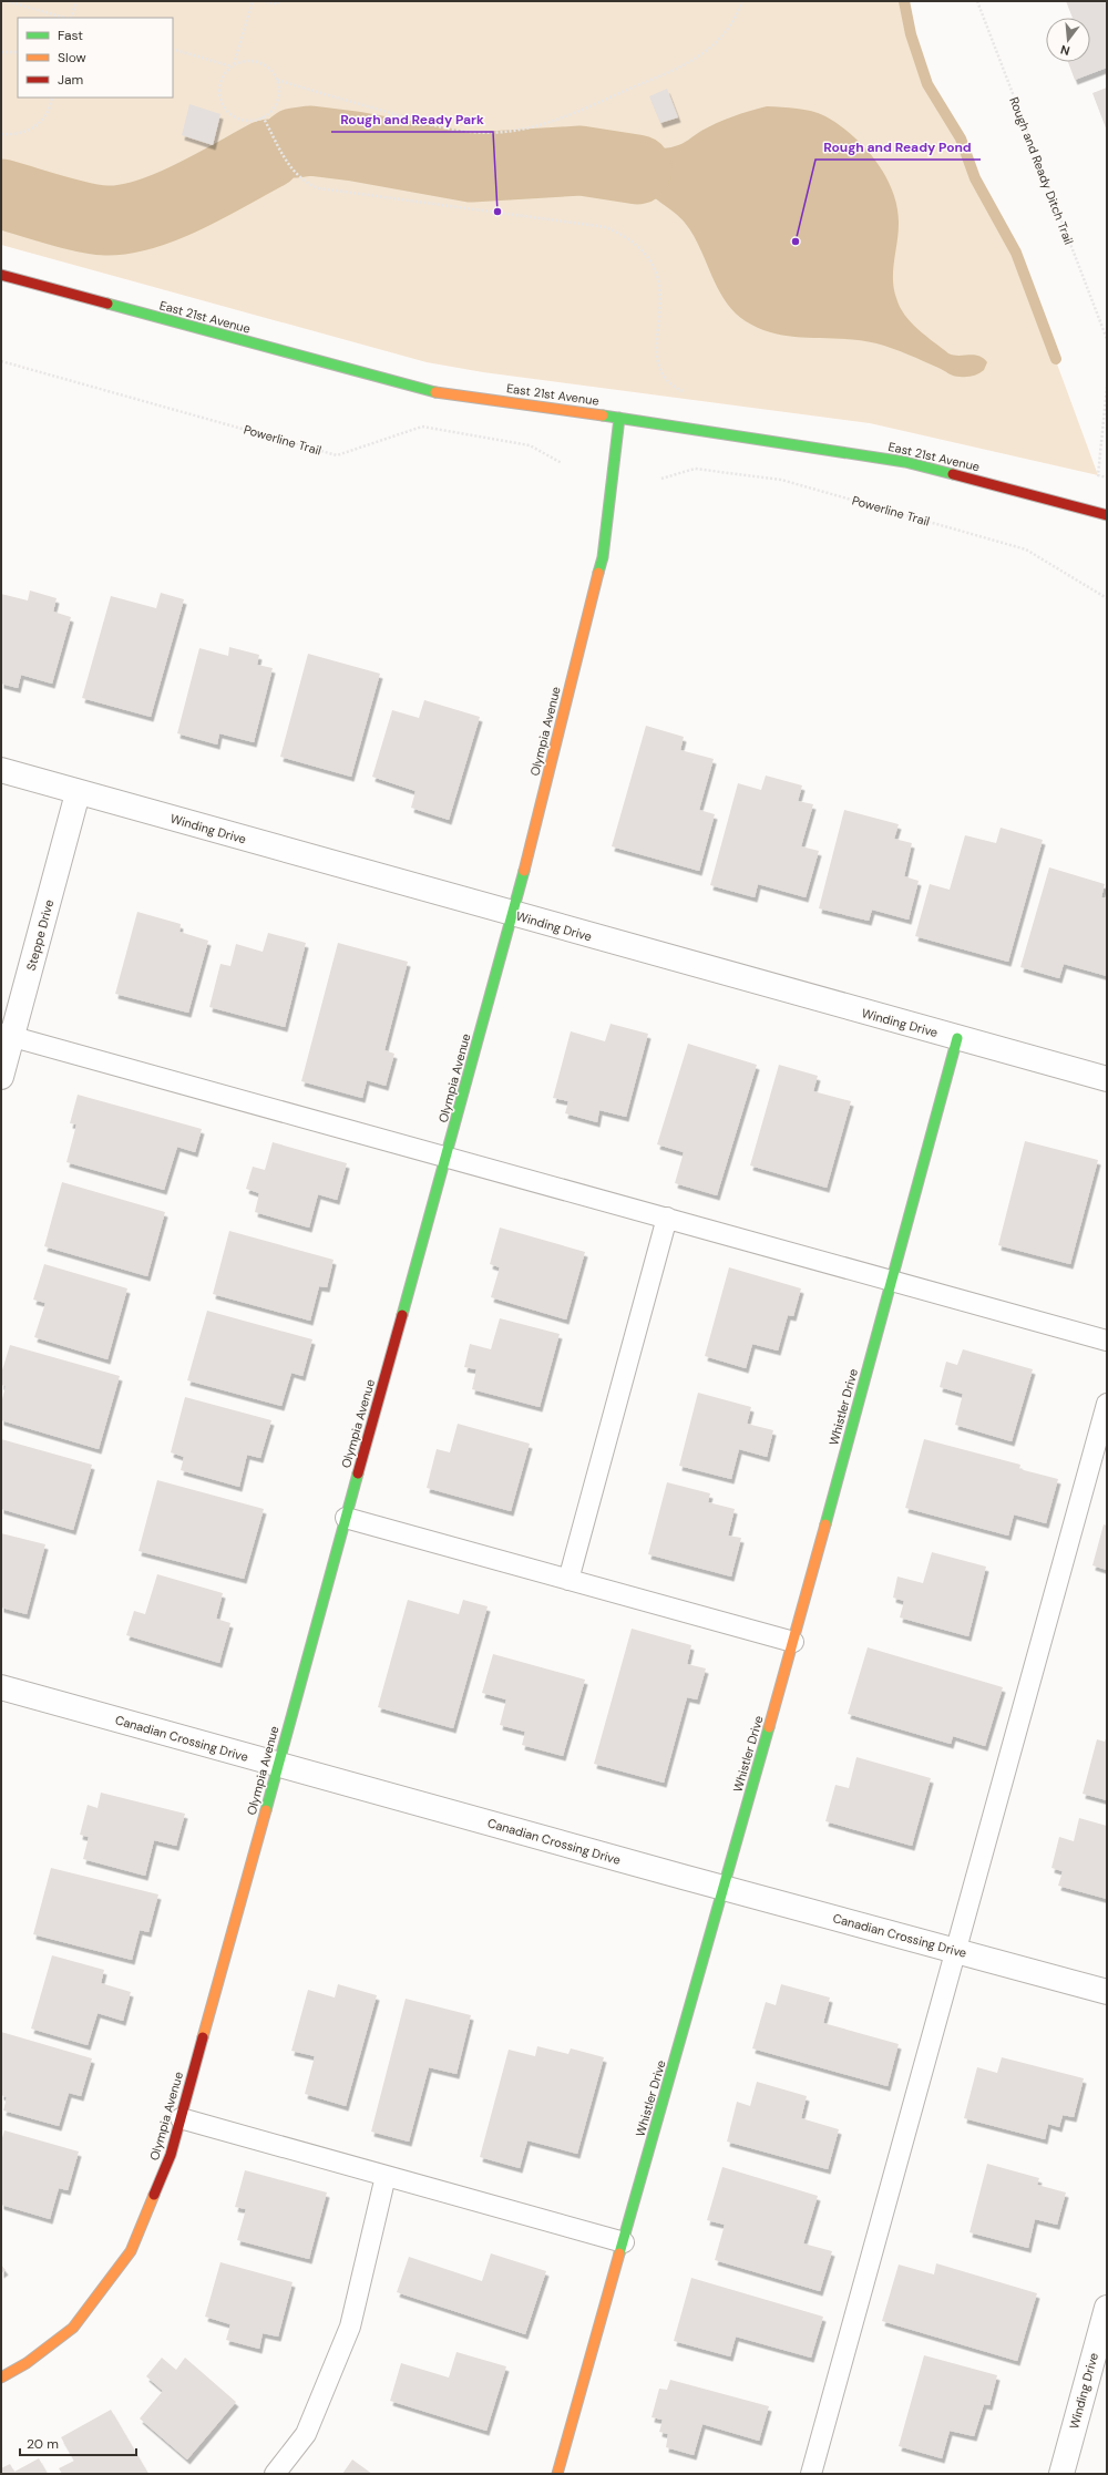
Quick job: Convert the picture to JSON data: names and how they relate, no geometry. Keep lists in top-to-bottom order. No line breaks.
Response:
{"streets":{"street":["East 21st Avenue","Olympia Avenue","Winding Drive","Steppe Drive","Whistler Drive","Canadian Crossing Drive"],"path":["Rough and Ready Ditch Trail","Powerline Trail"]},"crossings":[["East 21st Avenue","Olympia Avenue"],["Olympia Avenue","Winding Drive"],["Olympia Avenue","Canadian Crossing Drive"],["Winding Drive","Steppe Drive"],["Winding Drive","Whistler Drive"],["Whistler Drive","Canadian Crossing Drive"]],"places":["Rough and Ready Park","Rough and Ready Pond"],"legend":["Fast","Slow","Jam"],"scale_bar":"20 m","north":"bottom"}
